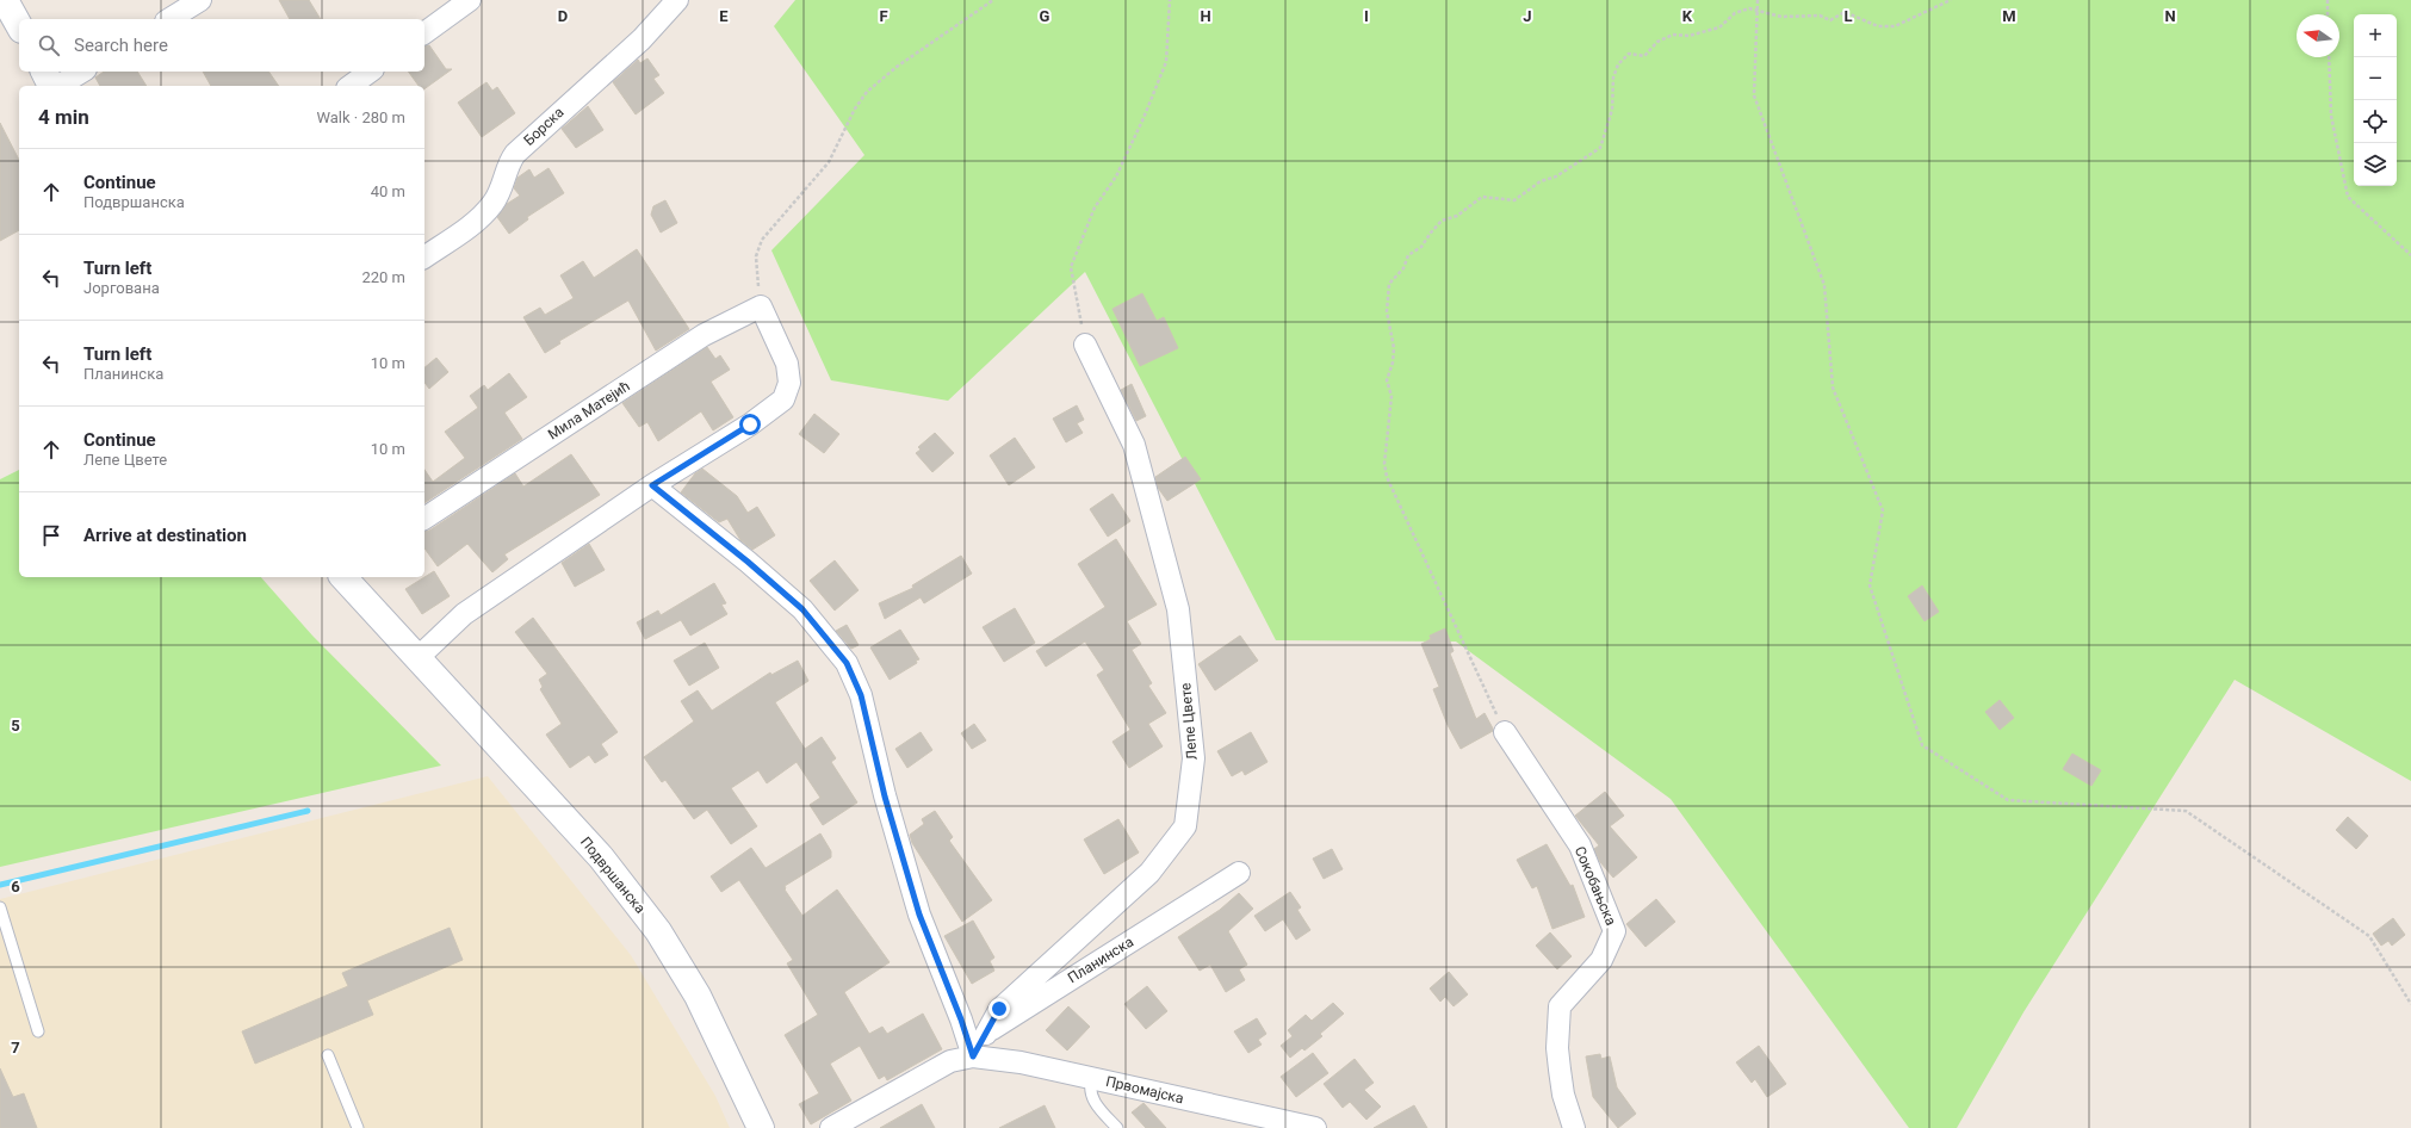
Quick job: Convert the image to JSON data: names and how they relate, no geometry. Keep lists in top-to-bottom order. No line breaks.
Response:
{"streets":{"street":["Борска","Мила Матејић","Лепе Цвете","Подвршанска","Сокобањска","Планинска","Првомајска"]},"crossings":[["Лепе Цвете","Планинска"],["Планинска","Првомајска"]],"north":"left","page":{"map_buttons":["+","−"],"search":"Search here","heading":["4 min","Walk · 280 m"],"list":[["Continue","Подвршанска","40 m"],["Turn left","Јоргована","220 m"],["Turn left","Планинска","10 m"],["Continue","Лепе Цвете","10 m"],"Arrive at destination"]},"grid":{"columns":["D","E","F","G","H","I","J","K","L","M","N"],"rows":["5","6","7"]}}
